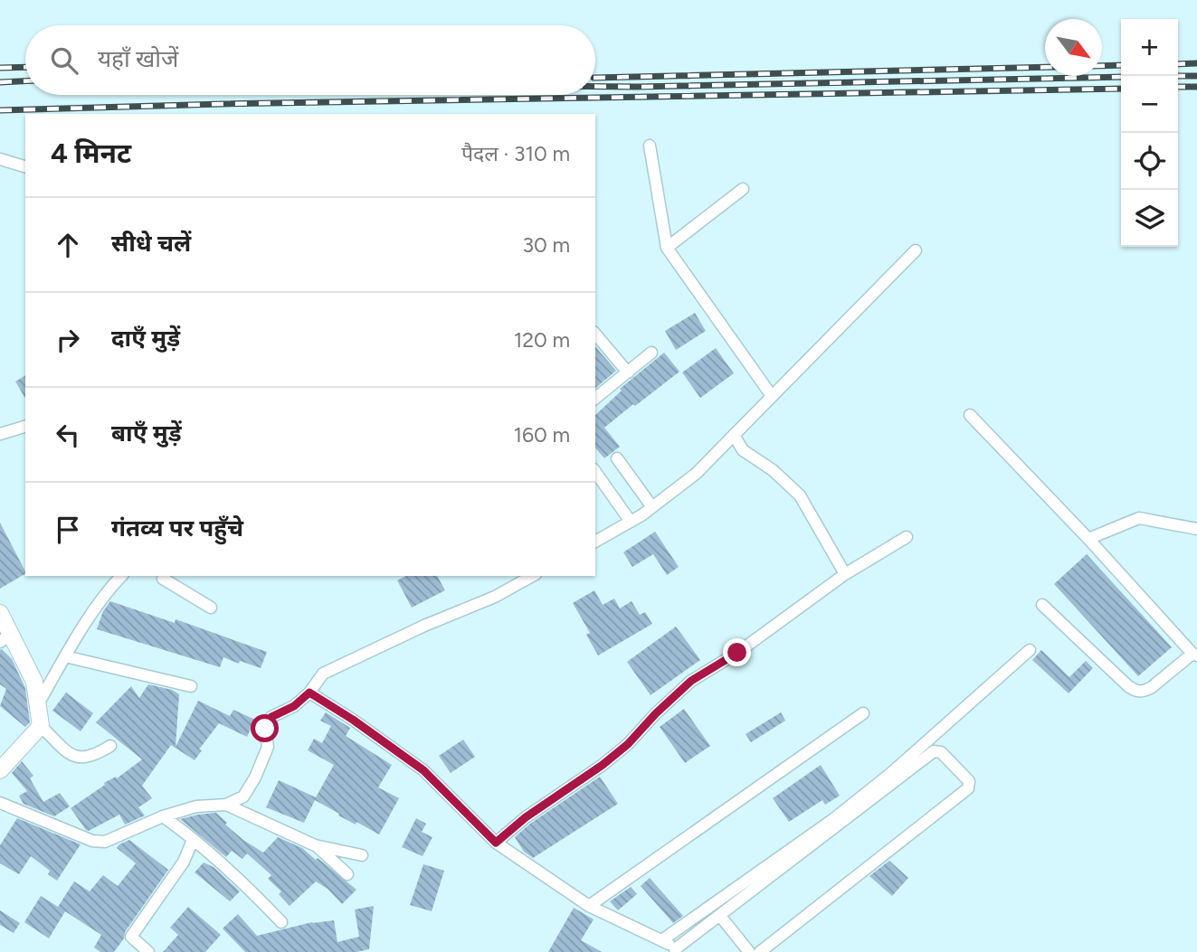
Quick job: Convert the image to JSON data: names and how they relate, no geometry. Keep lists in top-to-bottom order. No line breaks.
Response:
{"north":"bottom right","page":{"map_buttons":["+","−"],"search":"यहाँ खोजें","heading":["4 मिनट","पैदल · 310 m"],"list":[["सीधे चलें","30 m"],["दाएँ मुड़ें","120 m"],["बाएँ मुड़ें","160 m"],"गंतव्य पर पहुँचे"]}}
